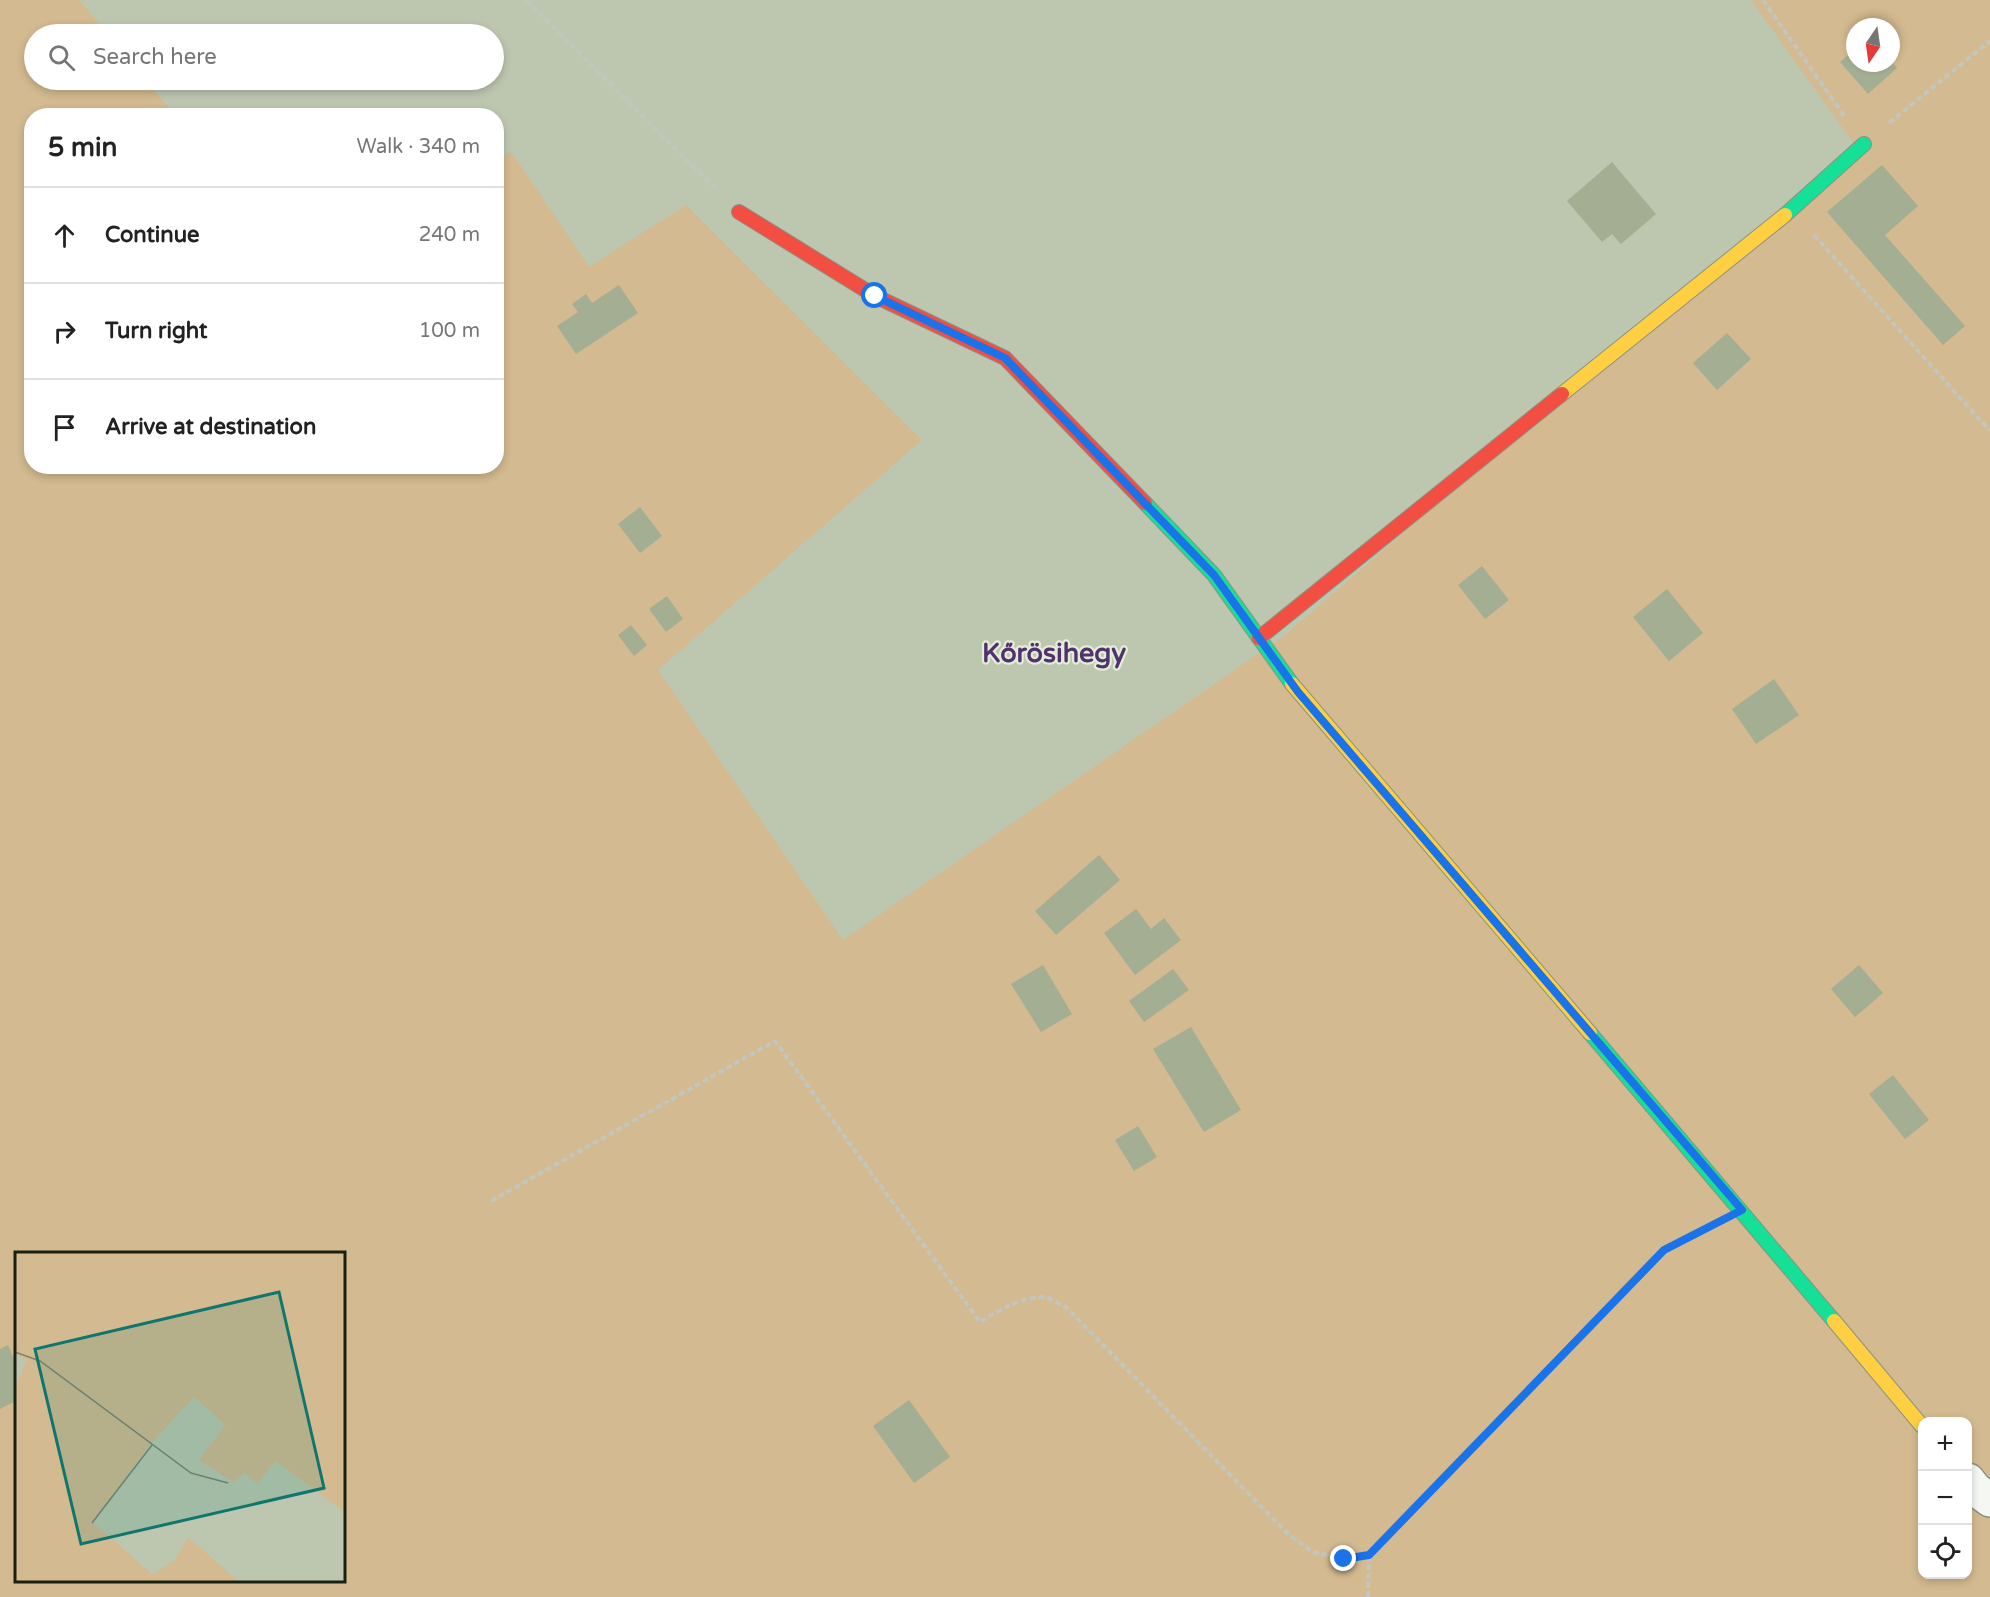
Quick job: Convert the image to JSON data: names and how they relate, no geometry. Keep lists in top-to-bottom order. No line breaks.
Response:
{"districts":["Kőrösihegy"],"north":"bottom","page":{"search":"Search here","heading":["5 min","Walk · 340 m"],"list":[["Continue","240 m"],["Turn right","100 m"],"Arrive at destination"],"map_buttons":["+","−"]}}
